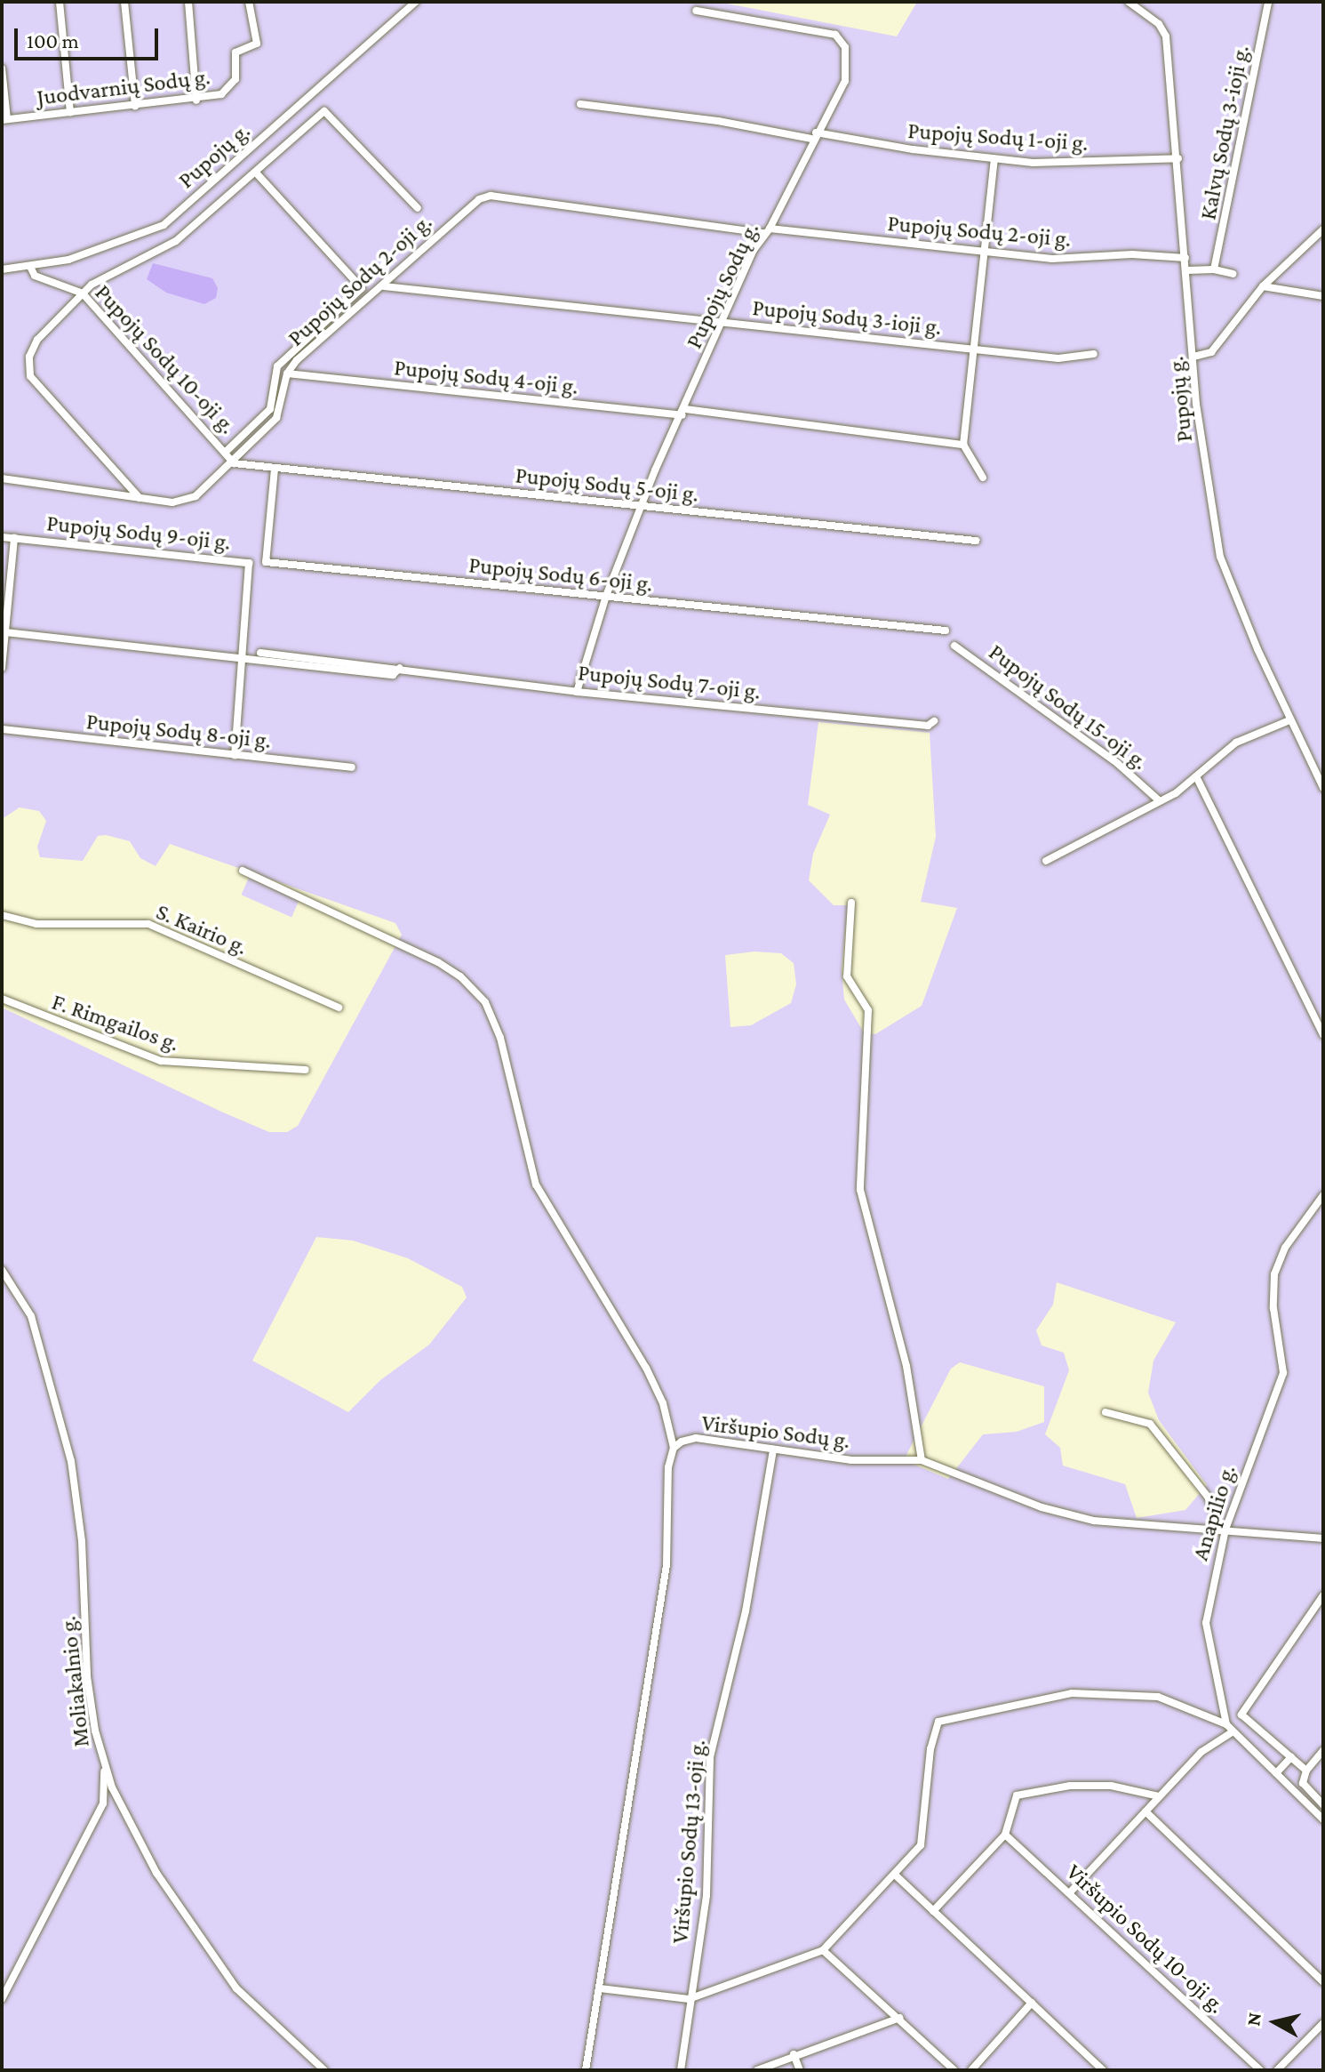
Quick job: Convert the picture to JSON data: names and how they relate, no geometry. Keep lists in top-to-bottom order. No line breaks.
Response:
{"streets":{"street":["Juodvarnių Sodų g.","Kalvų Sodų 3-ioji g.","Pupojų Sodų 1-oji g.","Pupojų g.","Pupojų Sodų 2-oji g.","Pupojų Sodų g.","Pupojų Sodų 3-ioji g.","Pupojų Sodų 10-oji g.","Pupojų Sodų 4-oji g.","Pupojų Sodų 5-oji g.","Pupojų Sodų 9-oji g.","Pupojų Sodų 6-oji g.","Pupojų Sodų 7-oji g.","Pupojų Sodų 15-oji g.","Pupojų Sodų 8-oji g.","S. Kairio g.","F. Rimgailos g.","Viršupio Sodų g.","Anapilio g.","Moliakalnio g.","Viršupio Sodų 13-oji g.","Viršupio Sodų 10-oji g."]},"crossings":[["Pupojų Sodų 1-oji g.","Pupojų g."],["Pupojų Sodų 1-oji g.","Pupojų Sodų g."],["Pupojų g.","Pupojų Sodų 2-oji g."],["Pupojų g.","Pupojų Sodų 10-oji g."],["Pupojų Sodų 2-oji g.","Pupojų Sodų g."],["Pupojų Sodų 2-oji g.","Pupojų Sodų 3-ioji g."],["Pupojų Sodų 2-oji g.","Pupojų Sodų 10-oji g."],["Pupojų Sodų 2-oji g.","Pupojų Sodų 4-oji g."],["Pupojų Sodų 2-oji g.","Pupojų Sodų 5-oji g."],["Pupojų Sodų g.","Pupojų Sodų 3-ioji g."],["Pupojų Sodų g.","Pupojų Sodų 4-oji g."],["Pupojų Sodų g.","Pupojų Sodų 5-oji g."],["Pupojų Sodų g.","Pupojų Sodų 6-oji g."],["Pupojų Sodų g.","Pupojų Sodų 7-oji g."],["Pupojų Sodų 10-oji g.","Pupojų Sodų 5-oji g."],["Pupojų Sodų 5-oji g.","Pupojų Sodų 6-oji g."],["Pupojų Sodų 9-oji g.","Pupojų Sodų 7-oji g."],["Pupojų Sodų 9-oji g.","Pupojų Sodų 8-oji g."],["Viršupio Sodų g.","Anapilio g."],["Viršupio Sodų g.","Viršupio Sodų 13-oji g."]],"scale_bar":"100 m","north":"left"}
